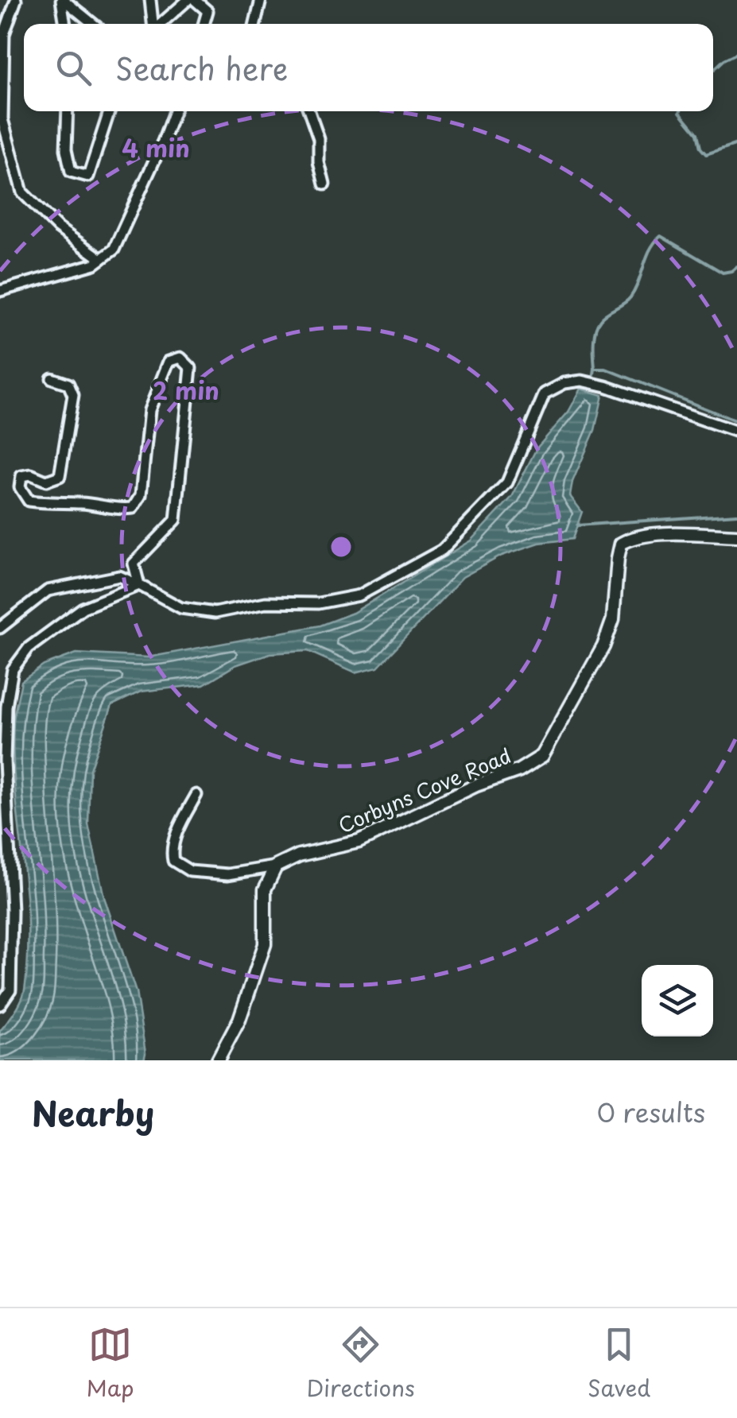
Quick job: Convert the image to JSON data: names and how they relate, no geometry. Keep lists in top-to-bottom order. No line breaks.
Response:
{"streets":{"main road":["Corbyns Cove Road"]},"page":{"search":"Search here","heading":["Nearby","0 results"],"nav":["Map","Directions","Saved"]},"rings":["4 min","2 min"]}
